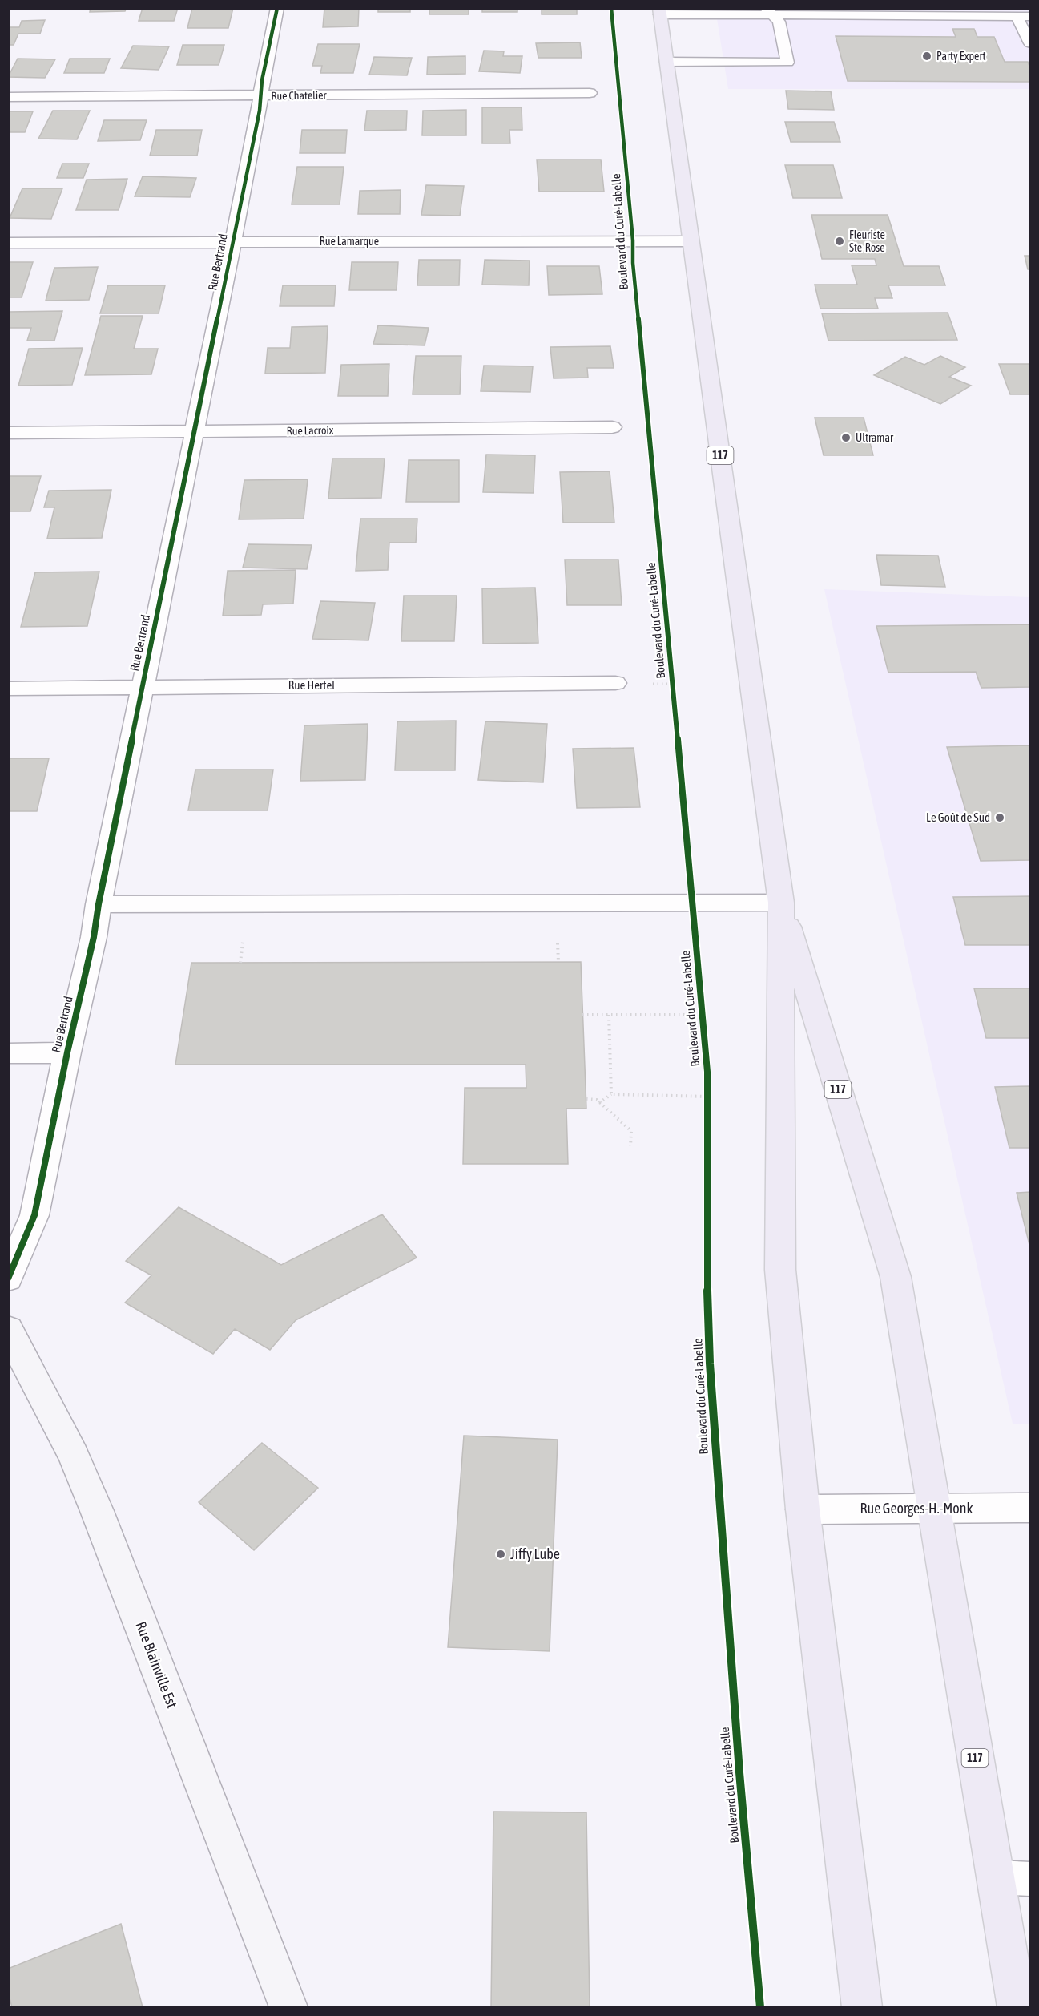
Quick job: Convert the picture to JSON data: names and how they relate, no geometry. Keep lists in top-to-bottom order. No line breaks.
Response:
{"streets":{"main road":["117"],"street":["Rue Chatelier","Rue Lamarque","Rue Bertrand","Rue Lacroix","Rue Hertel","Rue Georges-H.-Monk","Rue Blainville Est"],"cycle path":["Boulevard du Curé-Labelle"]},"crossings":[["Rue Chatelier","Rue Bertrand"],["Rue Lamarque","Rue Bertrand"],["Rue Lamarque","117"],["Rue Bertrand","Rue Lacroix"],["Rue Bertrand","Rue Hertel"],["117","Rue Georges-H.-Monk"]],"places":["Party Expert","Fleuriste Ste-Rose","Ultramar","Le Goût de Sud","Jiffy Lube"]}
